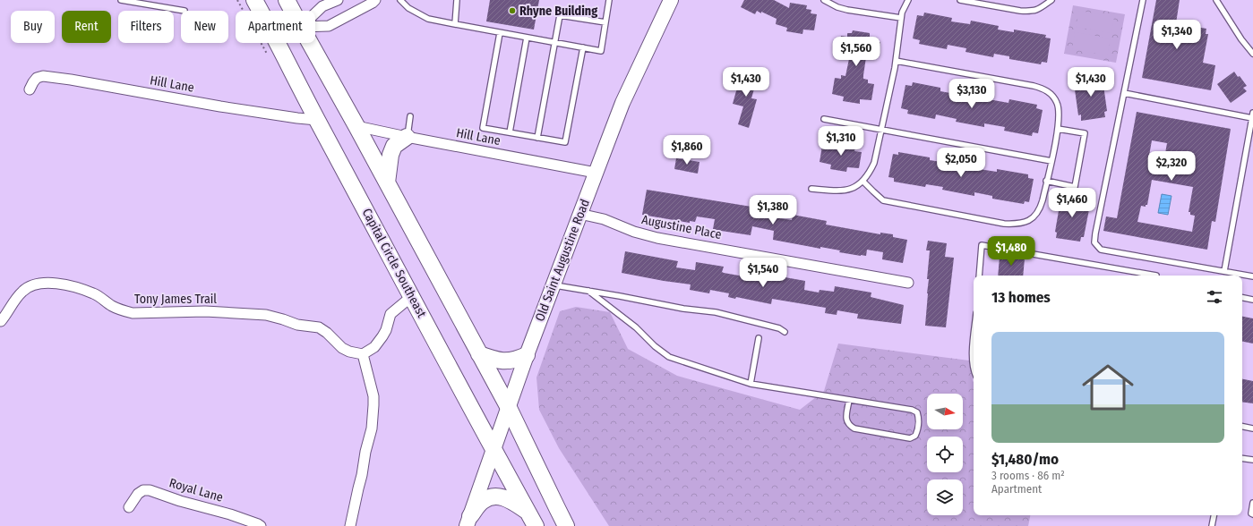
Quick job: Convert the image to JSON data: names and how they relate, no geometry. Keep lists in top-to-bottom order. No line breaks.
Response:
{"streets":{"main road":["Capital Circle Southeast"],"street":["Hill Lane","Augustine Place","Old Saint Augustine Road","Tony James Trail","Royal Lane"]},"crossings":[["Hill Lane","Old Saint Augustine Road"],["Hill Lane","Capital Circle Southeast"],["Augustine Place","Old Saint Augustine Road"],["Old Saint Augustine Road","Capital Circle Southeast"]],"places":["Rhyne Building"],"north":"right","page":{"chip":["Buy","Rent","Filters","New","Apartment"],"price":["$1,340","$1,560","$1,430","$1,430","$3,130","$1,310","$1,860","$2,050","$2,320","$1,460","$1,380","$1,480","$1,540"],"heading":"13 homes","list":[{"name":"$1,480/mo","note":"3 rooms · 86 m² · Apartment"}]}}
